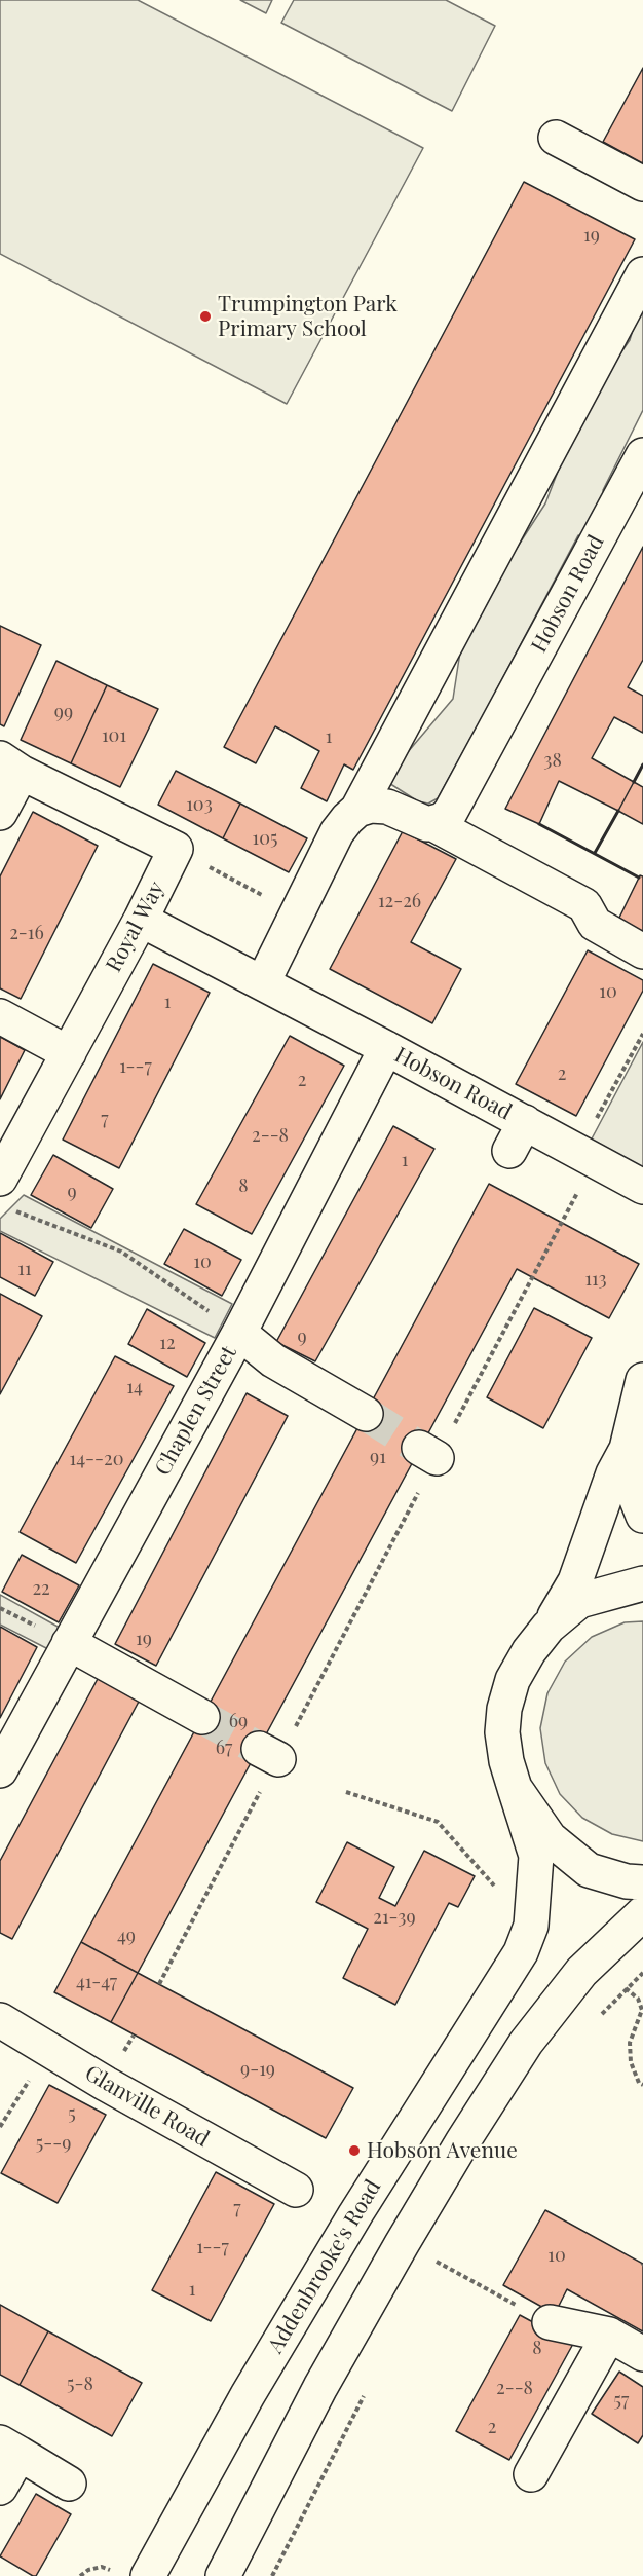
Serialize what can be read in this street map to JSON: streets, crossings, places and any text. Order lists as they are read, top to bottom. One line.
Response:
{"streets":{"street":["Hobson Road","Royal Way","Chaplen Street","Glanville Road","Addenbrooke's Road"]},"crossings":[["Hobson Road","Royal Way"],["Hobson Road","Chaplen Street"]],"places":["Trumpington Park Primary School","Hobson Avenue"],"house_numbers":["19","99","101","1","38","103","105","12-26","2-16","10","1","1--7","2","2","7","2--8","1","8","9","10","11","113","9","12","14","91","14--20","22","19","69","67","21-39","49","41-47","9-19","5","5--9","7","1--7","10","1","8","5-8","2--8","57","2"]}
